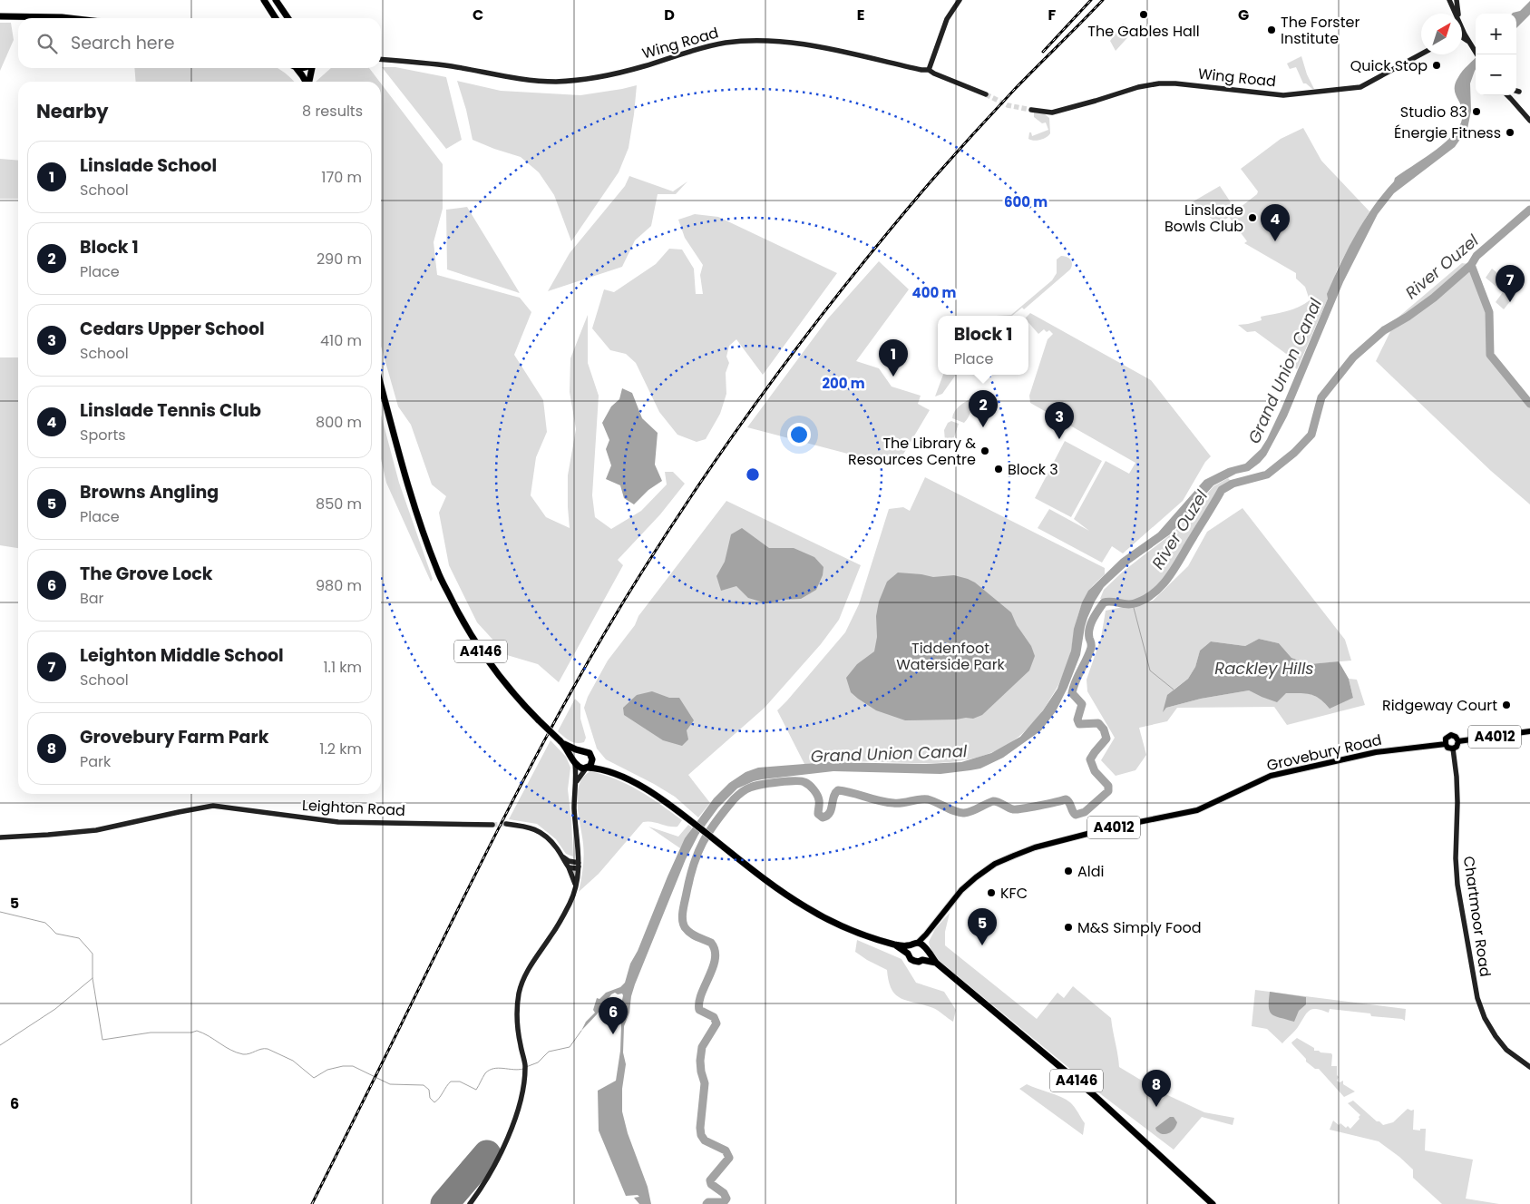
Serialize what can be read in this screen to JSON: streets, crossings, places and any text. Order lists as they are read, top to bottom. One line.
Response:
{"streets":{"highway":["A4146"],"main road":["A4012","Grovebury Road"],"street":["Wing Road","Leighton Road","Chartmoor Road"]},"crossings":[["A4146","Grovebury Road"],["A4012","Grovebury Road"],["A4012","Chartmoor Road"],["Grovebury Road","Chartmoor Road"]],"water":["River Ouzel","Grand Union Canal","Rackley Hills"],"parks":["Tiddenfoot Waterside Park"],"places":["The Gables Hall","The Forster Institute","Quick Stop","Studio 83","Énergie Fitness","Linslade Bowls Club","The Library & Resources Centre","Block 3","Ridgeway Court","Aldi","KFC","M&S Simply Food"],"north":"top right","page":{"map_buttons":["+","−"],"search":"Search here","heading":["Nearby","8 results"],"list":[{"mark":"1","name":"Linslade School","note":"School","value":"170 m"},{"mark":"2","name":"Block 1","note":"Place","value":"290 m"},{"mark":"3","name":"Cedars Upper School","note":"School","value":"410 m"},{"mark":"4","name":"Linslade Tennis Club","note":"Sports","value":"800 m"},{"mark":"5","name":"Browns Angling","note":"Place","value":"850 m"},{"mark":"6","name":"The Grove Lock","note":"Bar","value":"980 m"},{"mark":"7","name":"Leighton Middle School","note":"School","value":"1.1 km"},{"mark":"8","name":"Grovebury Farm Park","note":"Park","value":"1.2 km"}],"pins":["4","7","1","2","3","5","6","8"],"popup":["Block 1","Place"]},"grid":{"columns":["C","D","E","F","G"],"rows":["5","6"]},"rings":["600 m","400 m","200 m"]}
